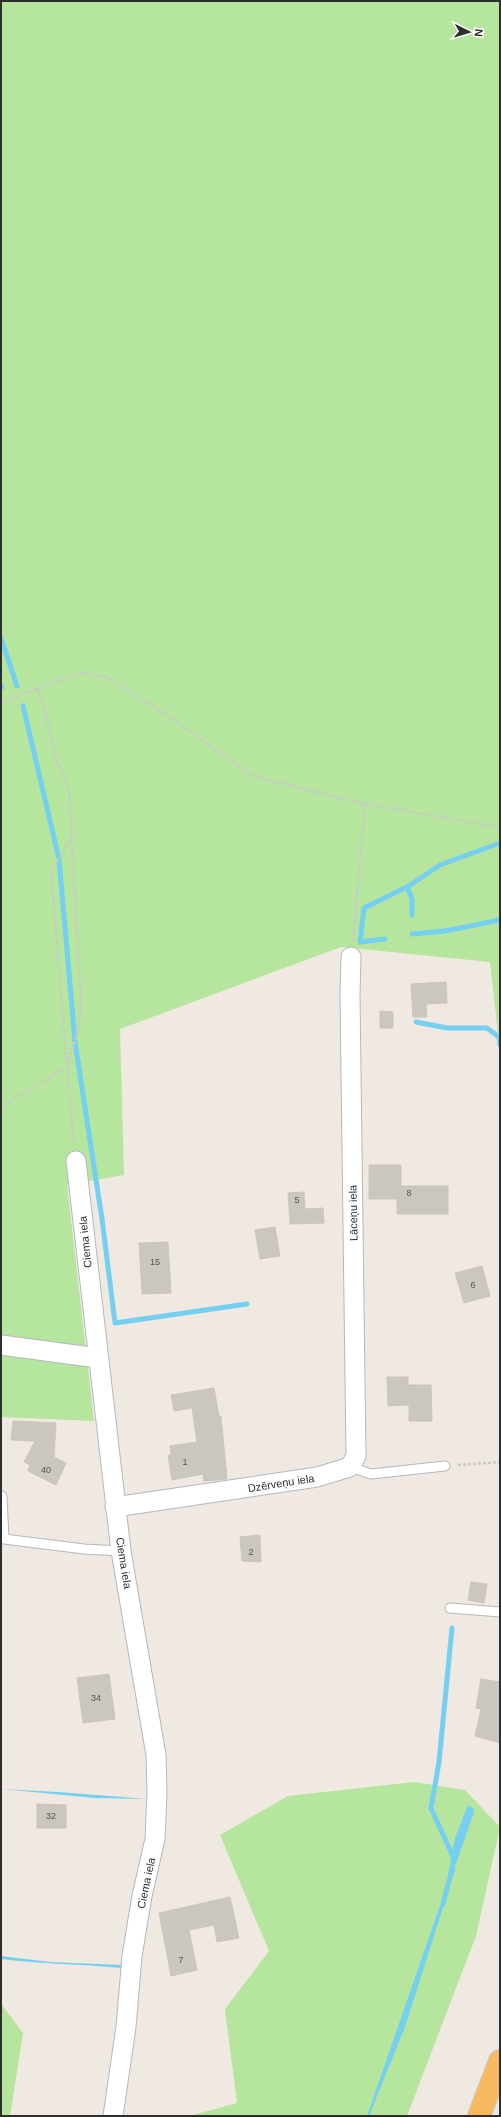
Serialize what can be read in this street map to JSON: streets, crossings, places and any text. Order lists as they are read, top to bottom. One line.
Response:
{"streets":{"street":["Lāceņu iela","Ciema iela","Dzērveņu iela"]},"crossings":[["Lāceņu iela","Dzērveņu iela"],["Ciema iela","Dzērveņu iela"]],"house_numbers":["8","5","15","6","1","40","2","34","32","7"],"north":"right"}
